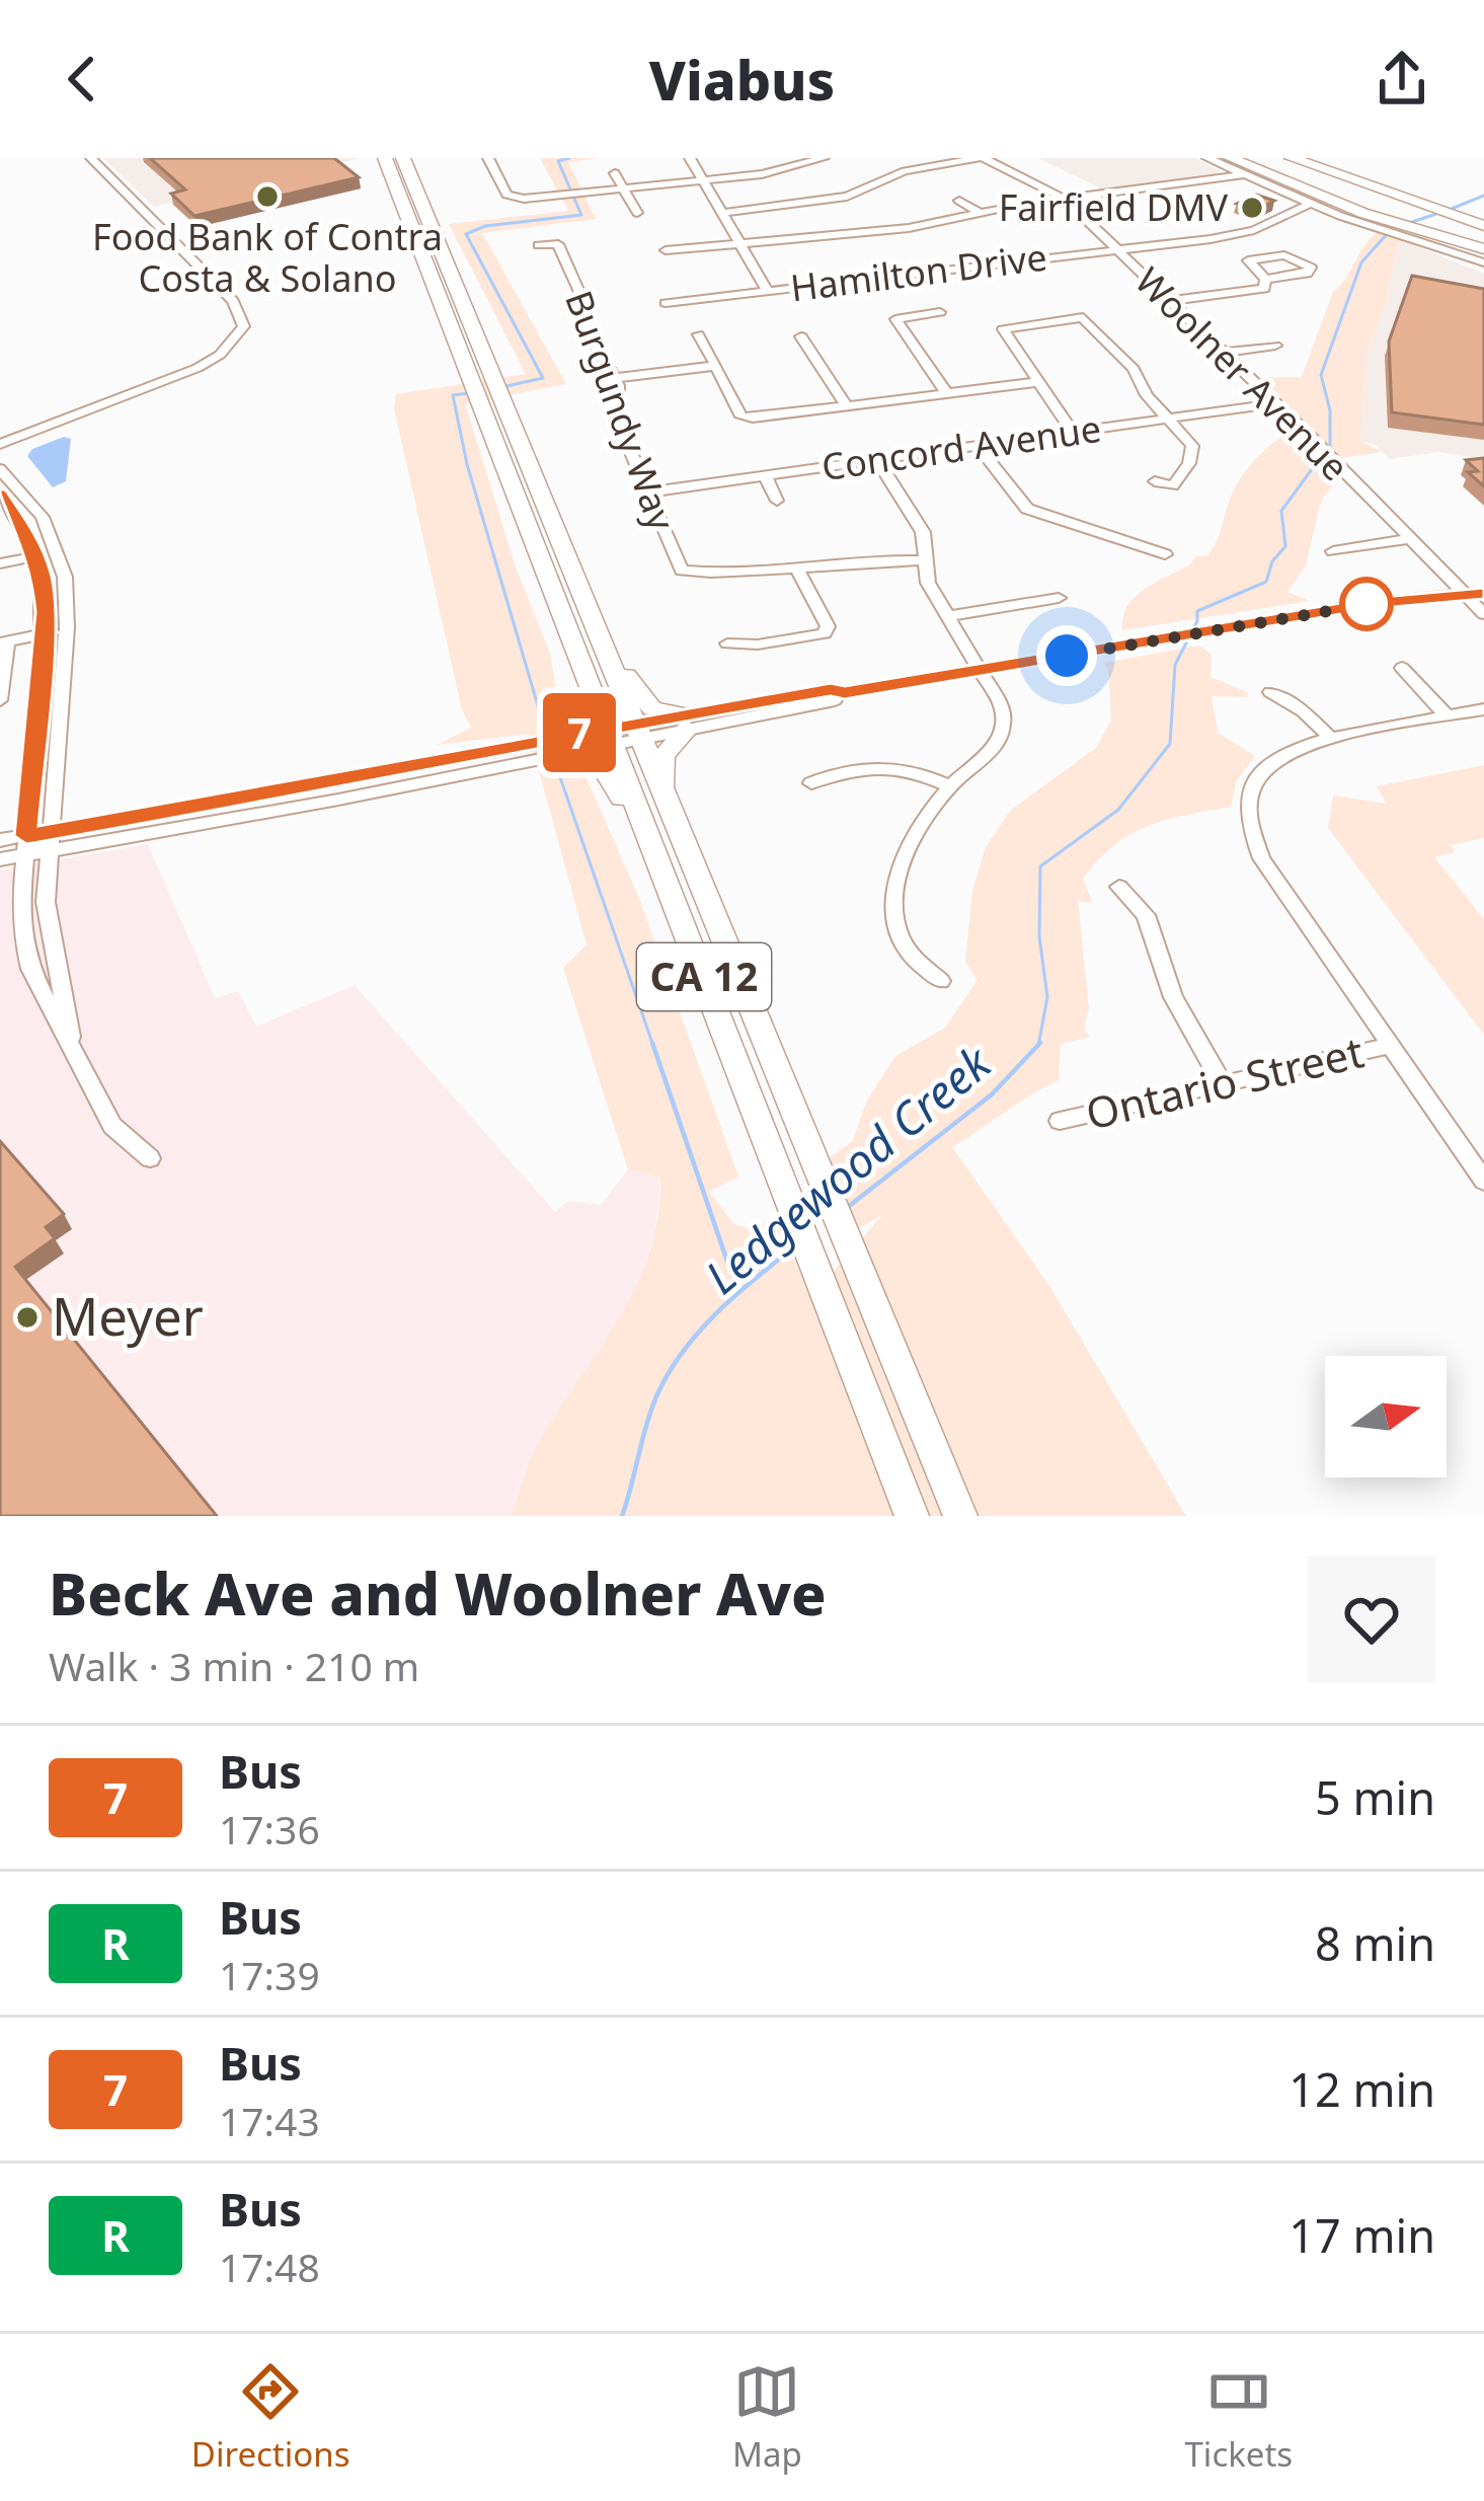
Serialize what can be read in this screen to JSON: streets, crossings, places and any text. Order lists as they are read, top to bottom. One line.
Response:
{"streets":{"highway":["CA 12"],"street":["Hamilton Drive","Woolner Avenue","Burgundy Way","Concord Avenue","Ontario Street"]},"crossings":[["Hamilton Drive","Woolner Avenue"],["Woolner Avenue","Concord Avenue"],["Burgundy Way","Concord Avenue"]],"water":["Ledgewood Creek"],"places":["Food Bank of Contra Costa & Solano","Fairfield DMV","Meyer"],"lines":["bus line 7"],"north":"right","page":{"header":"Viabus","on_map":"7","heading":["Beck Ave and Woolner Ave","Walk · 3 min · 210 m"],"list":[{"mark":"7","name":"Bus","note":"17:36","value":"5 min"},{"mark":"R","name":"Bus","note":"17:39","value":"8 min"},{"mark":"7","name":"Bus","note":"17:43","value":"12 min"},{"mark":"R","name":"Bus","note":"17:48","value":"17 min"}],"tabs":["Directions","Map","Tickets"]}}
